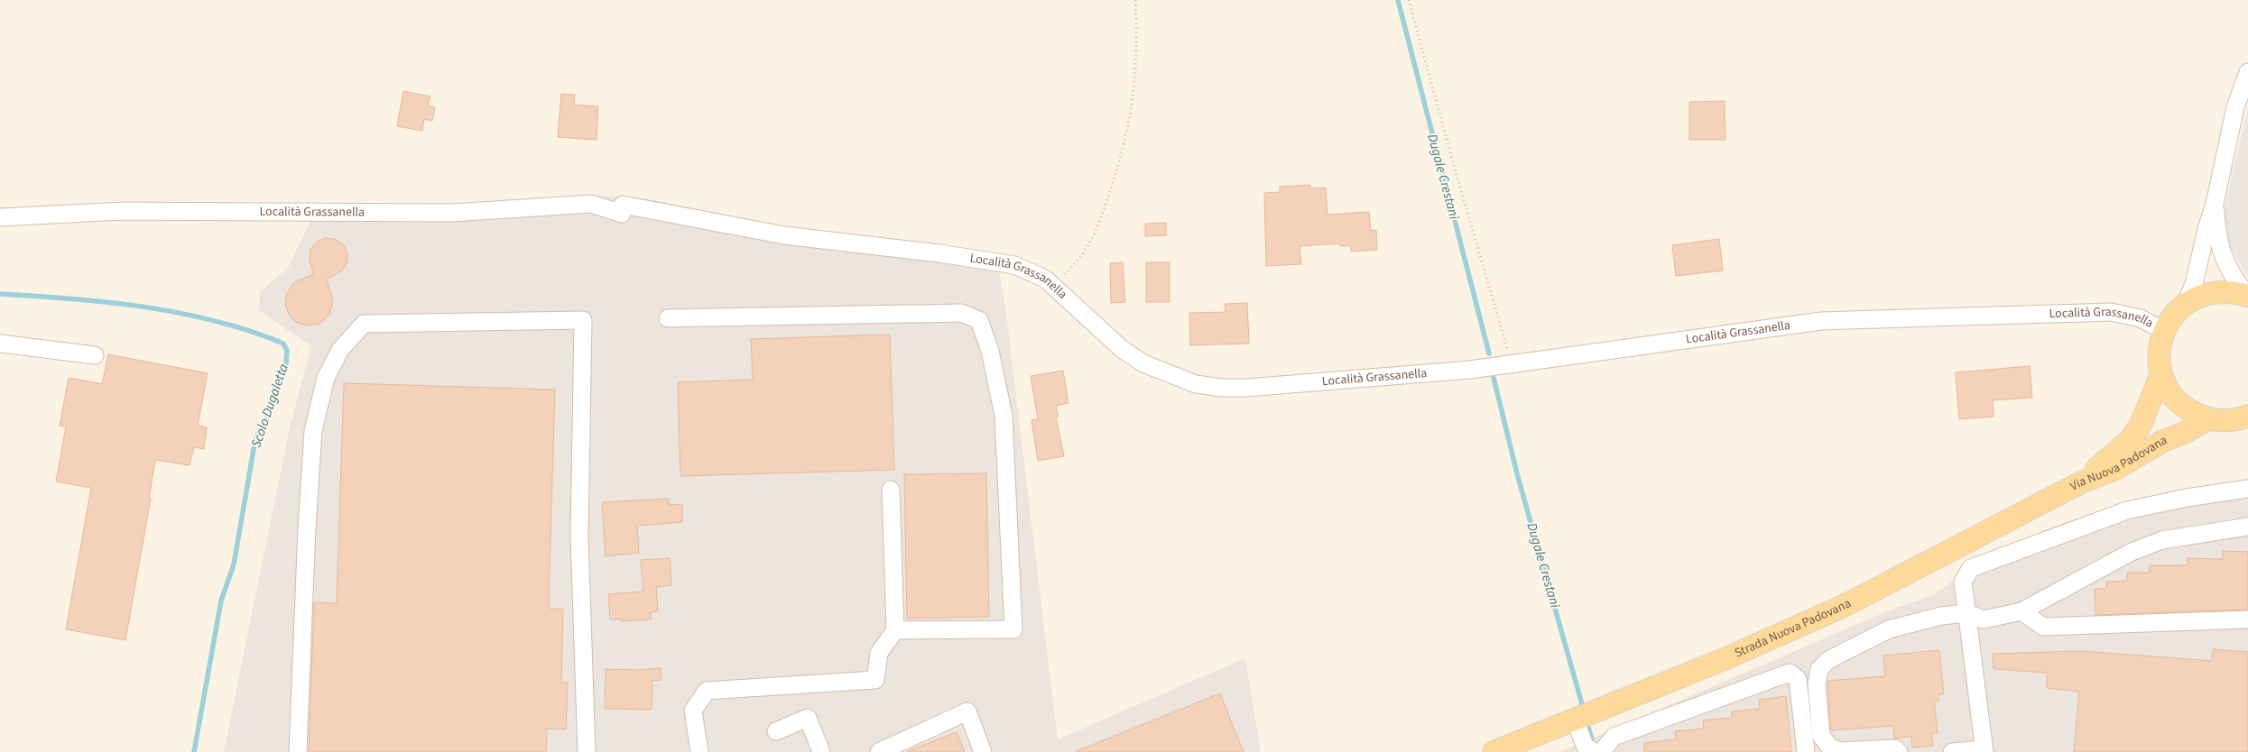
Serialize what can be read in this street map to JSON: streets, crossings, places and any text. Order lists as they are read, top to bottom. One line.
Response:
{"streets":{"main road":["Via Nuova Padovana","Strada Nuova Padovana"],"street":["Località Grassanella"]},"crossings":[["Località Grassanella","Via Nuova Padovana"],["Via Nuova Padovana","Strada Nuova Padovana"]],"water":["Dugale Crestani","Scolo Dugaletta"]}
